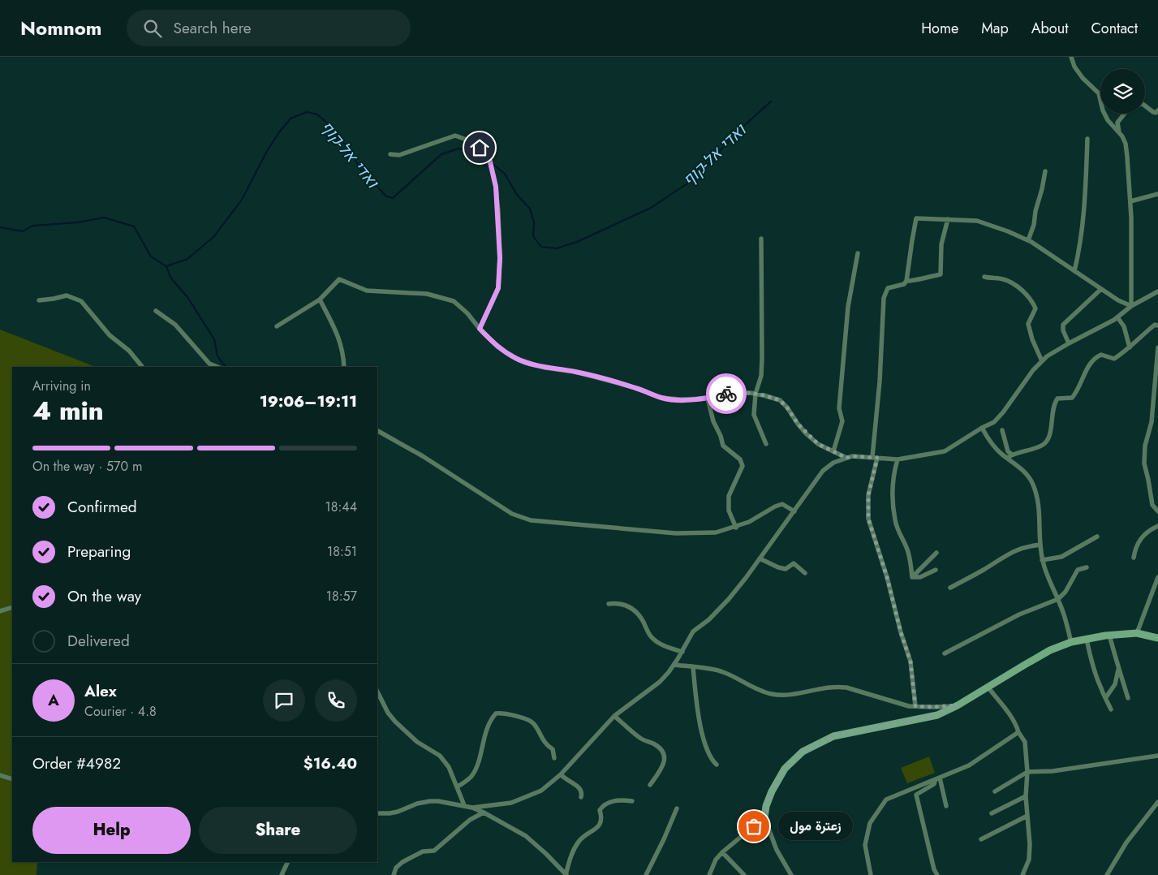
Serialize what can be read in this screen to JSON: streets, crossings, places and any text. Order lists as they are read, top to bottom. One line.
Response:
{"water":["ואדי אל-קוף"],"places":["زعترة مول"],"page":{"header":"Nomnom","search":"Search here","nav":["Home","Map","About","Contact"],"heading":["4 min","Arriving in","19:06–19:11"],"panel":["Alex","Courier · 4.8","Order #4982","$16.40"],"bar":"On the way · 570 m","list":[["Confirmed","18:44"],["Preparing","18:51"],["On the way","18:57"],"Delivered"],"round":"A","buttons":["Help","Share"],"bubble":"زعترة مول"}}
